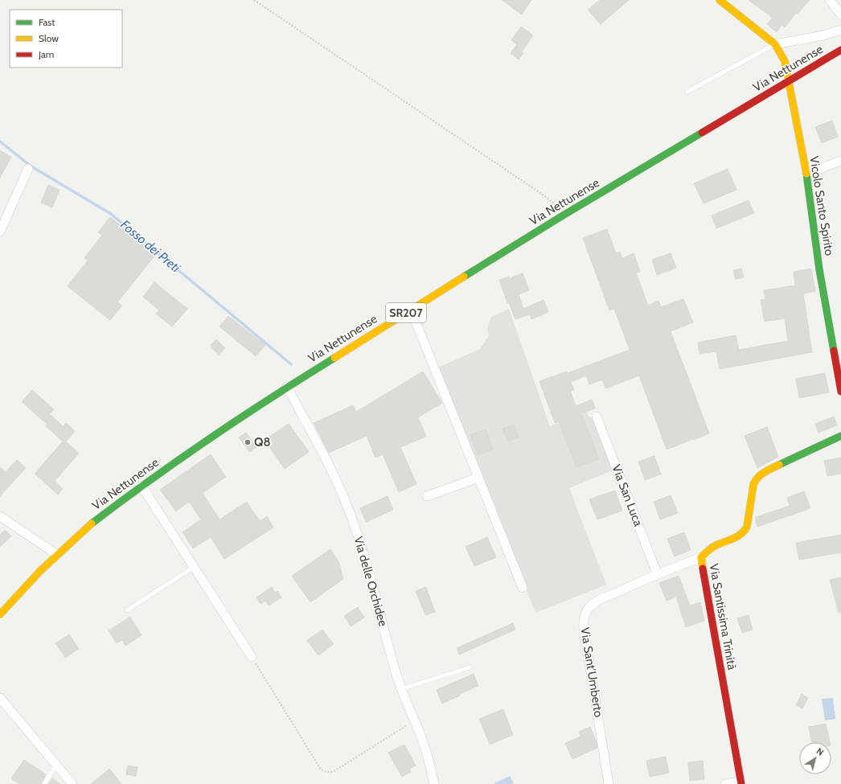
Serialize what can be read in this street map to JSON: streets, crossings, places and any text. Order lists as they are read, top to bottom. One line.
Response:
{"streets":{"main road":["Via Nettunense","Vicolo Santo Spirito","SR207","Via Santissima Trinità"],"street":["Via San Luca","Via delle Orchidee","Via Sant'Umberto"]},"crossings":[["Via Nettunense","Vicolo Santo Spirito"],["Via Nettunense","Via delle Orchidee"],["Via San Luca","Via Sant'Umberto"],["Via Santissima Trinità","Via Sant'Umberto"]],"water":["Fosso dei Preti"],"places":["Q8"],"legend":["Fast","Slow","Jam"],"north":"top right"}
